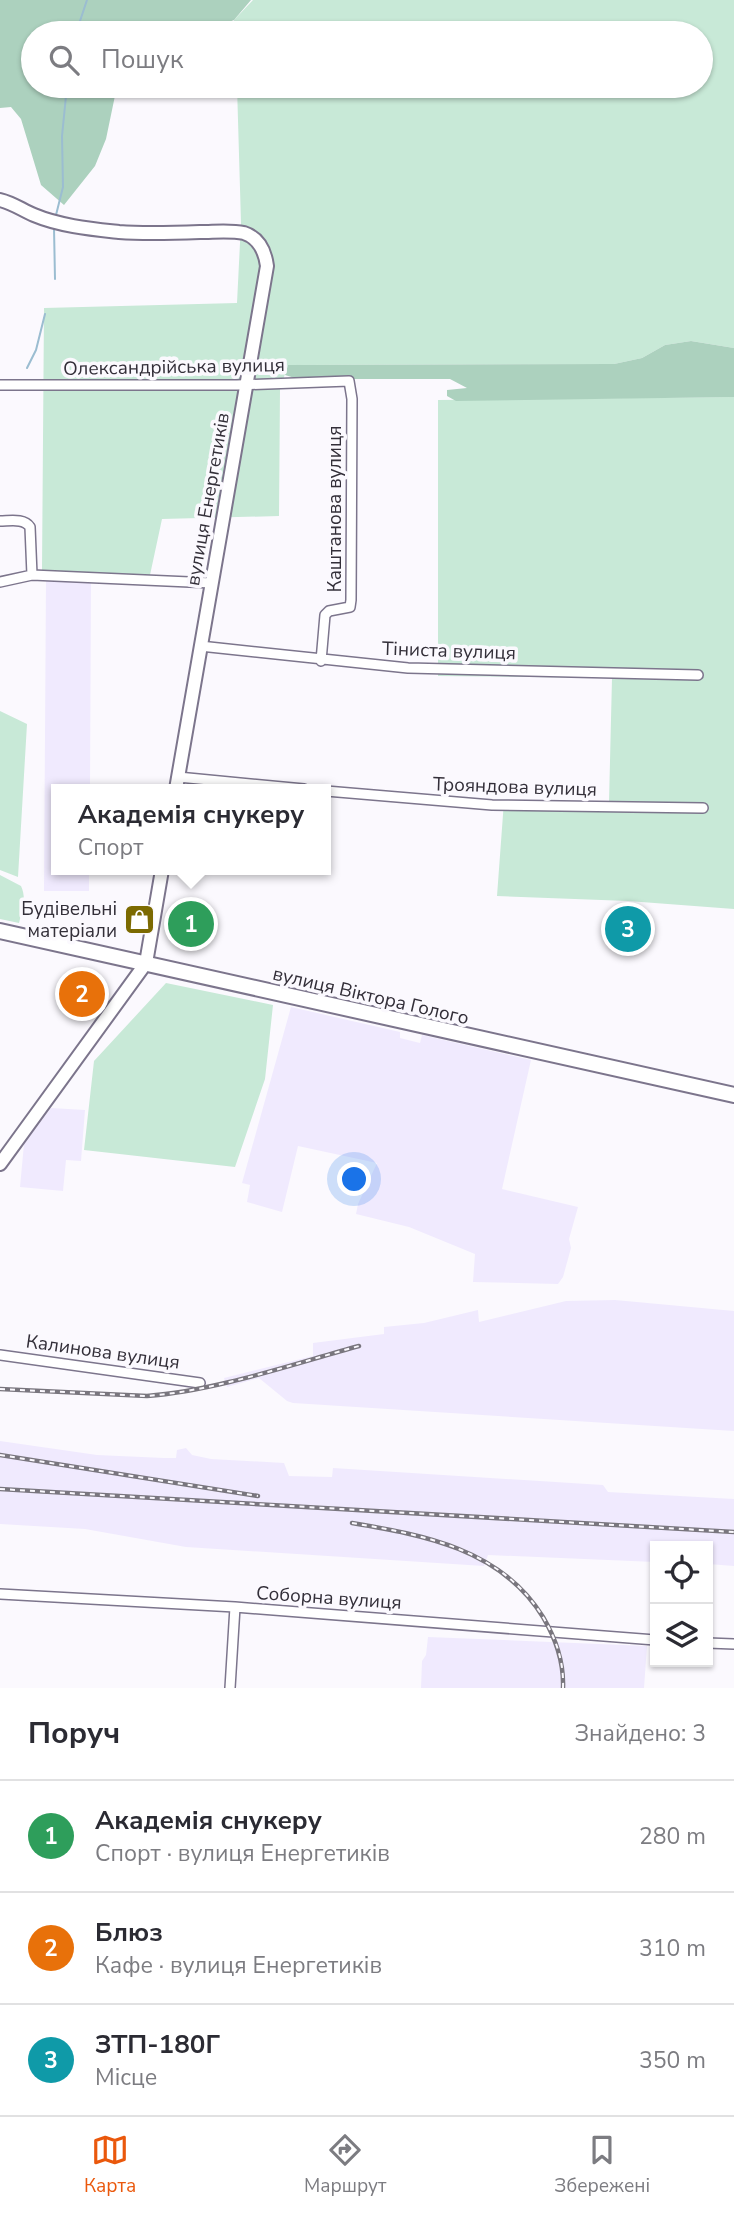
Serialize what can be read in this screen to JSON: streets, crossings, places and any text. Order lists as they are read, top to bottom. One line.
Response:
{"streets":{"main road":["вулиця Віктора Голого"],"street":["Олександрійська вулиця","вулиця Енергетиків","Каштанова вулиця","Тіниста вулиця","Трояндова вулиця","Калинова вулиця","Соборна вулиця"]},"crossings":[["Олександрійська вулиця","вулиця Енергетиків"],["Олександрійська вулиця","Каштанова вулиця"],["вулиця Енергетиків","Тіниста вулиця"],["Каштанова вулиця","Тіниста вулиця"]],"places":{"shop":["Будівельні матеріали"]},"page":{"search":"Пошук","popup":["Академія снукеру","Спорт"],"pins":["1","3","2"],"heading":["Поруч","Знайдено: 3"],"list":[{"mark":"1","name":"Академія снукеру","note":"Спорт · вулиця Енергетиків","value":"280 m"},{"mark":"2","name":"Блюз","note":"Кафе · вулиця Енергетиків","value":"310 m"},{"mark":"3","name":"ЗТП-180Г","note":"Місце","value":"350 m"}],"nav":["Карта","Маршрут","Збережені"]}}
